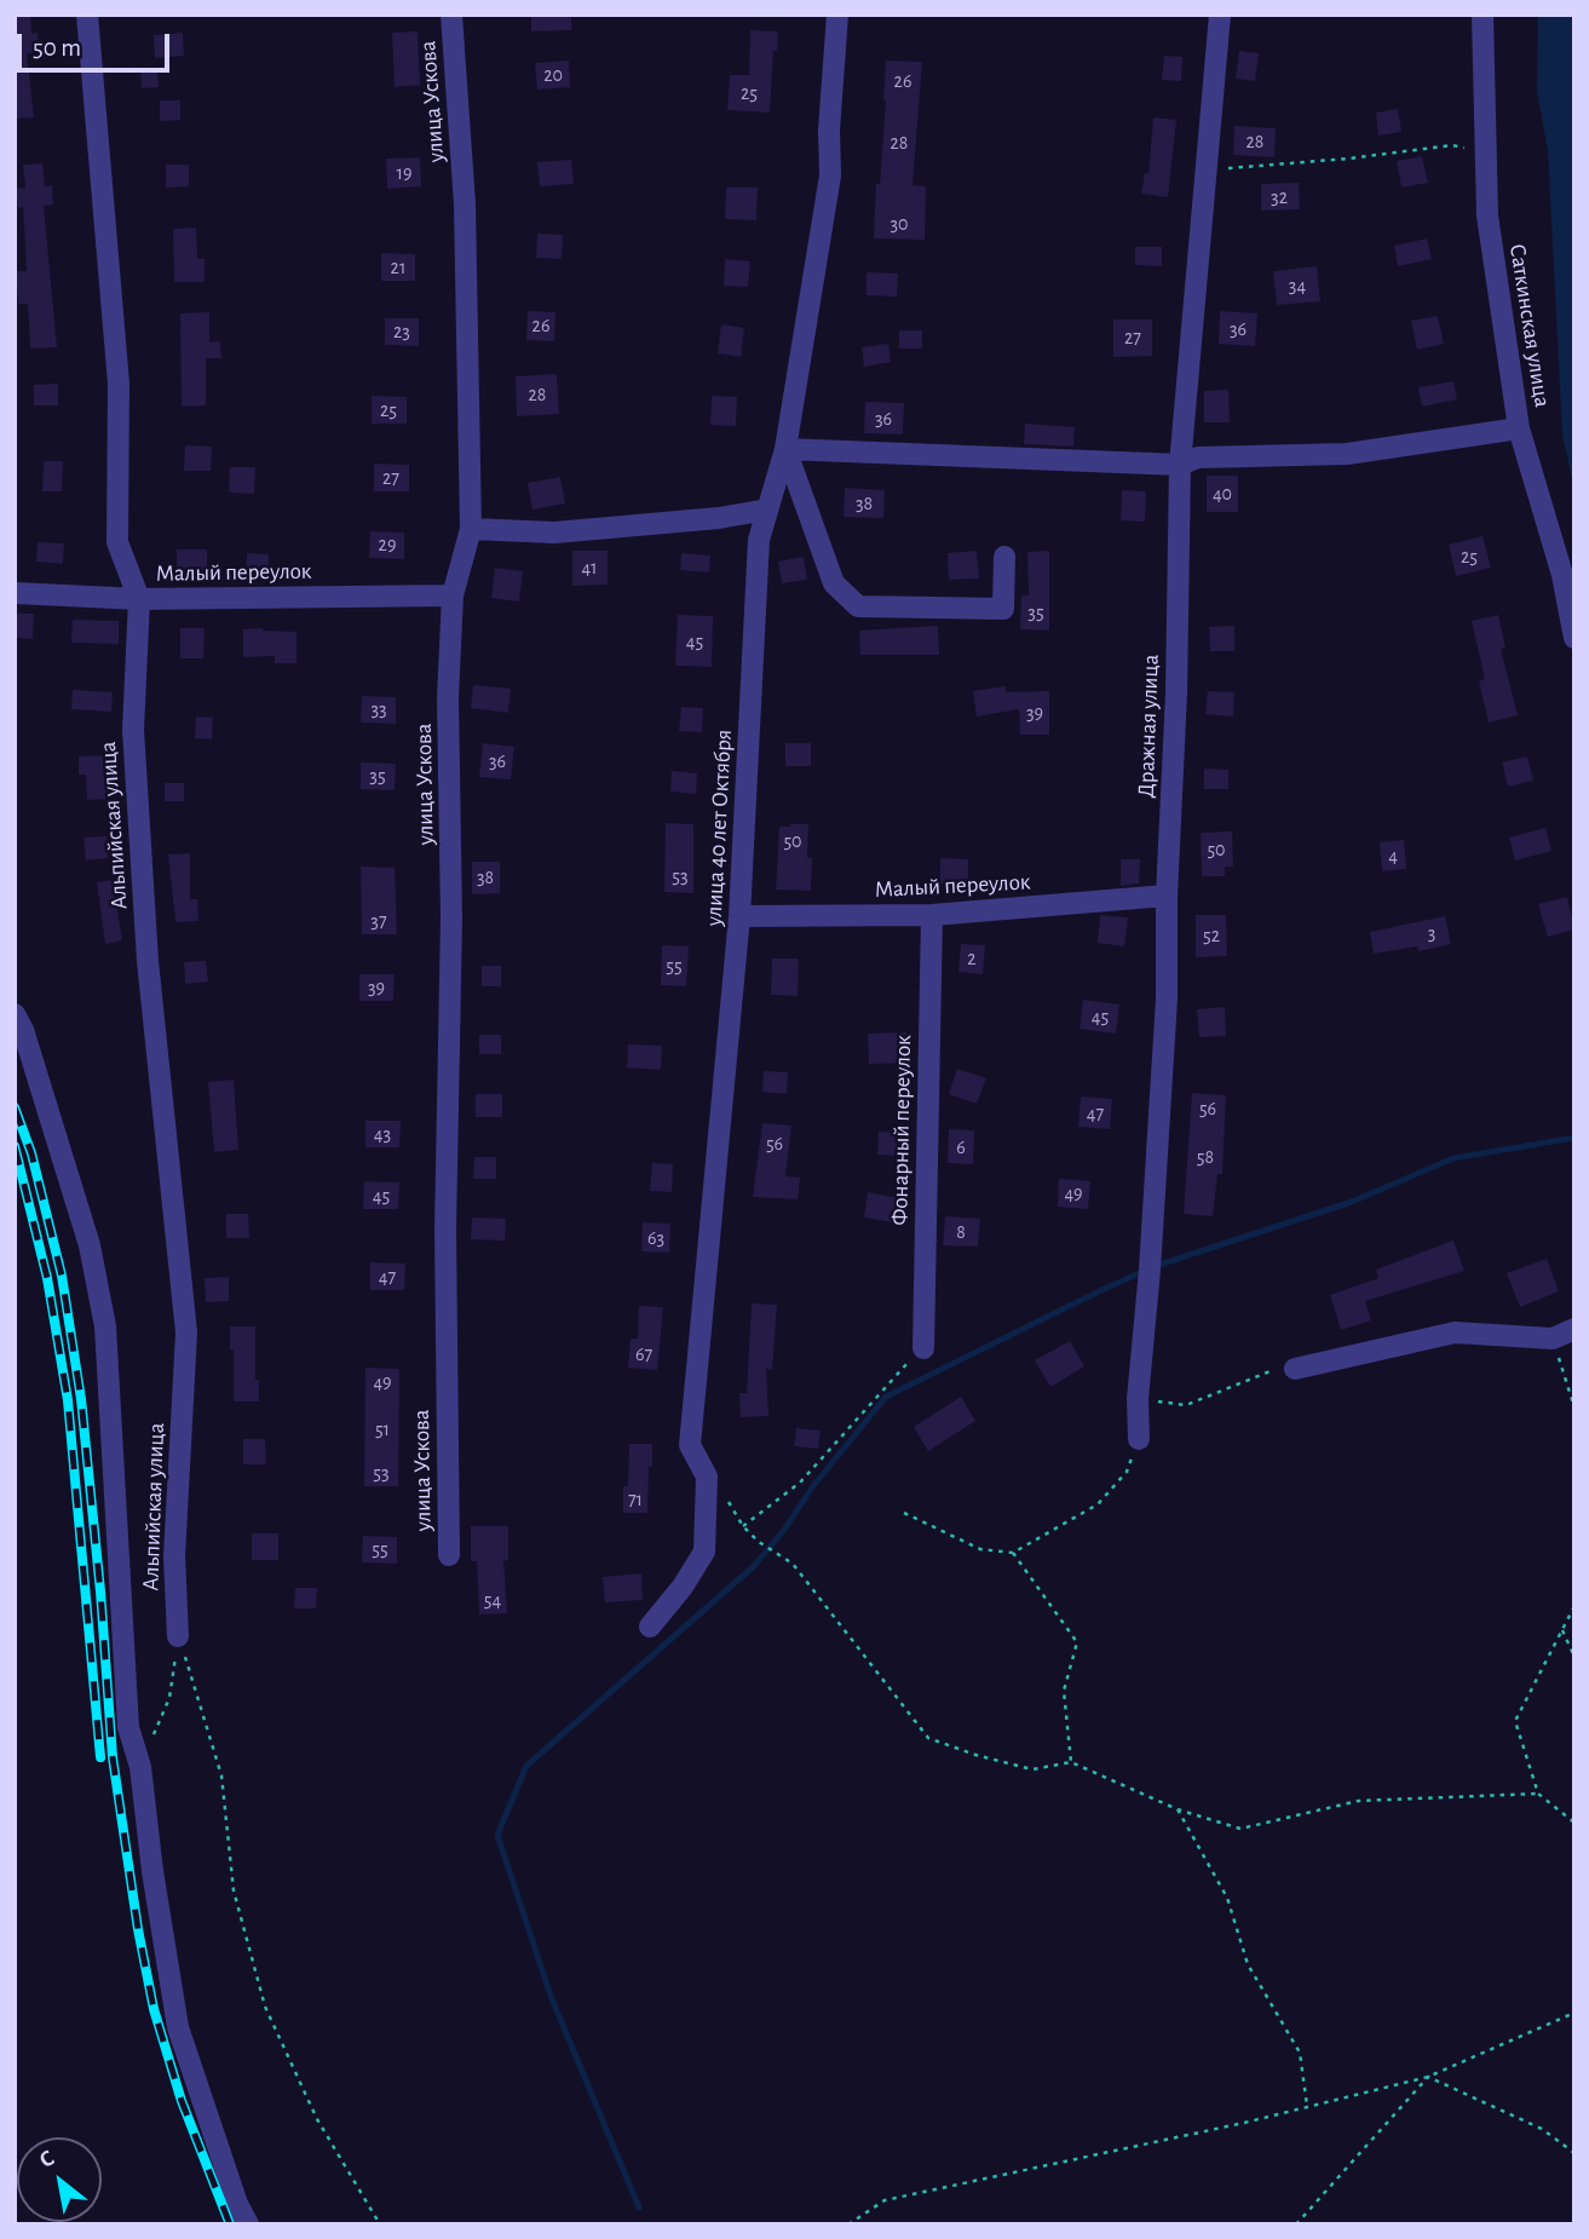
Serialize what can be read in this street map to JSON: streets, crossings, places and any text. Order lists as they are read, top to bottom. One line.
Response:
{"streets":{"street":["улица Ускова","Саткинская улица","Малый переулок","Дражная улица","Альпийская улица","улица 40 лет Октября","Фонарный переулок"]},"crossings":[["улица Ускова","Малый переулок"],["Малый переулок","Дражная улица"],["Малый переулок","Альпийская улица"],["Малый переулок","улица 40 лет Октября"],["Малый переулок","Фонарный переулок"]],"house_numbers":["20","26","25","28","28","19","32","30","21","34","26","36","23","27","28","25","36","27","40","38","29","25","41","35","45","33","39","36","35","50","50","4","53","38","37","3","52","2","55","39","45","56","47","43","56","6","58","49","45","8","63","47","67","49","51","53","71","55","54"],"scale_bar":"50 m","north":"top left"}
